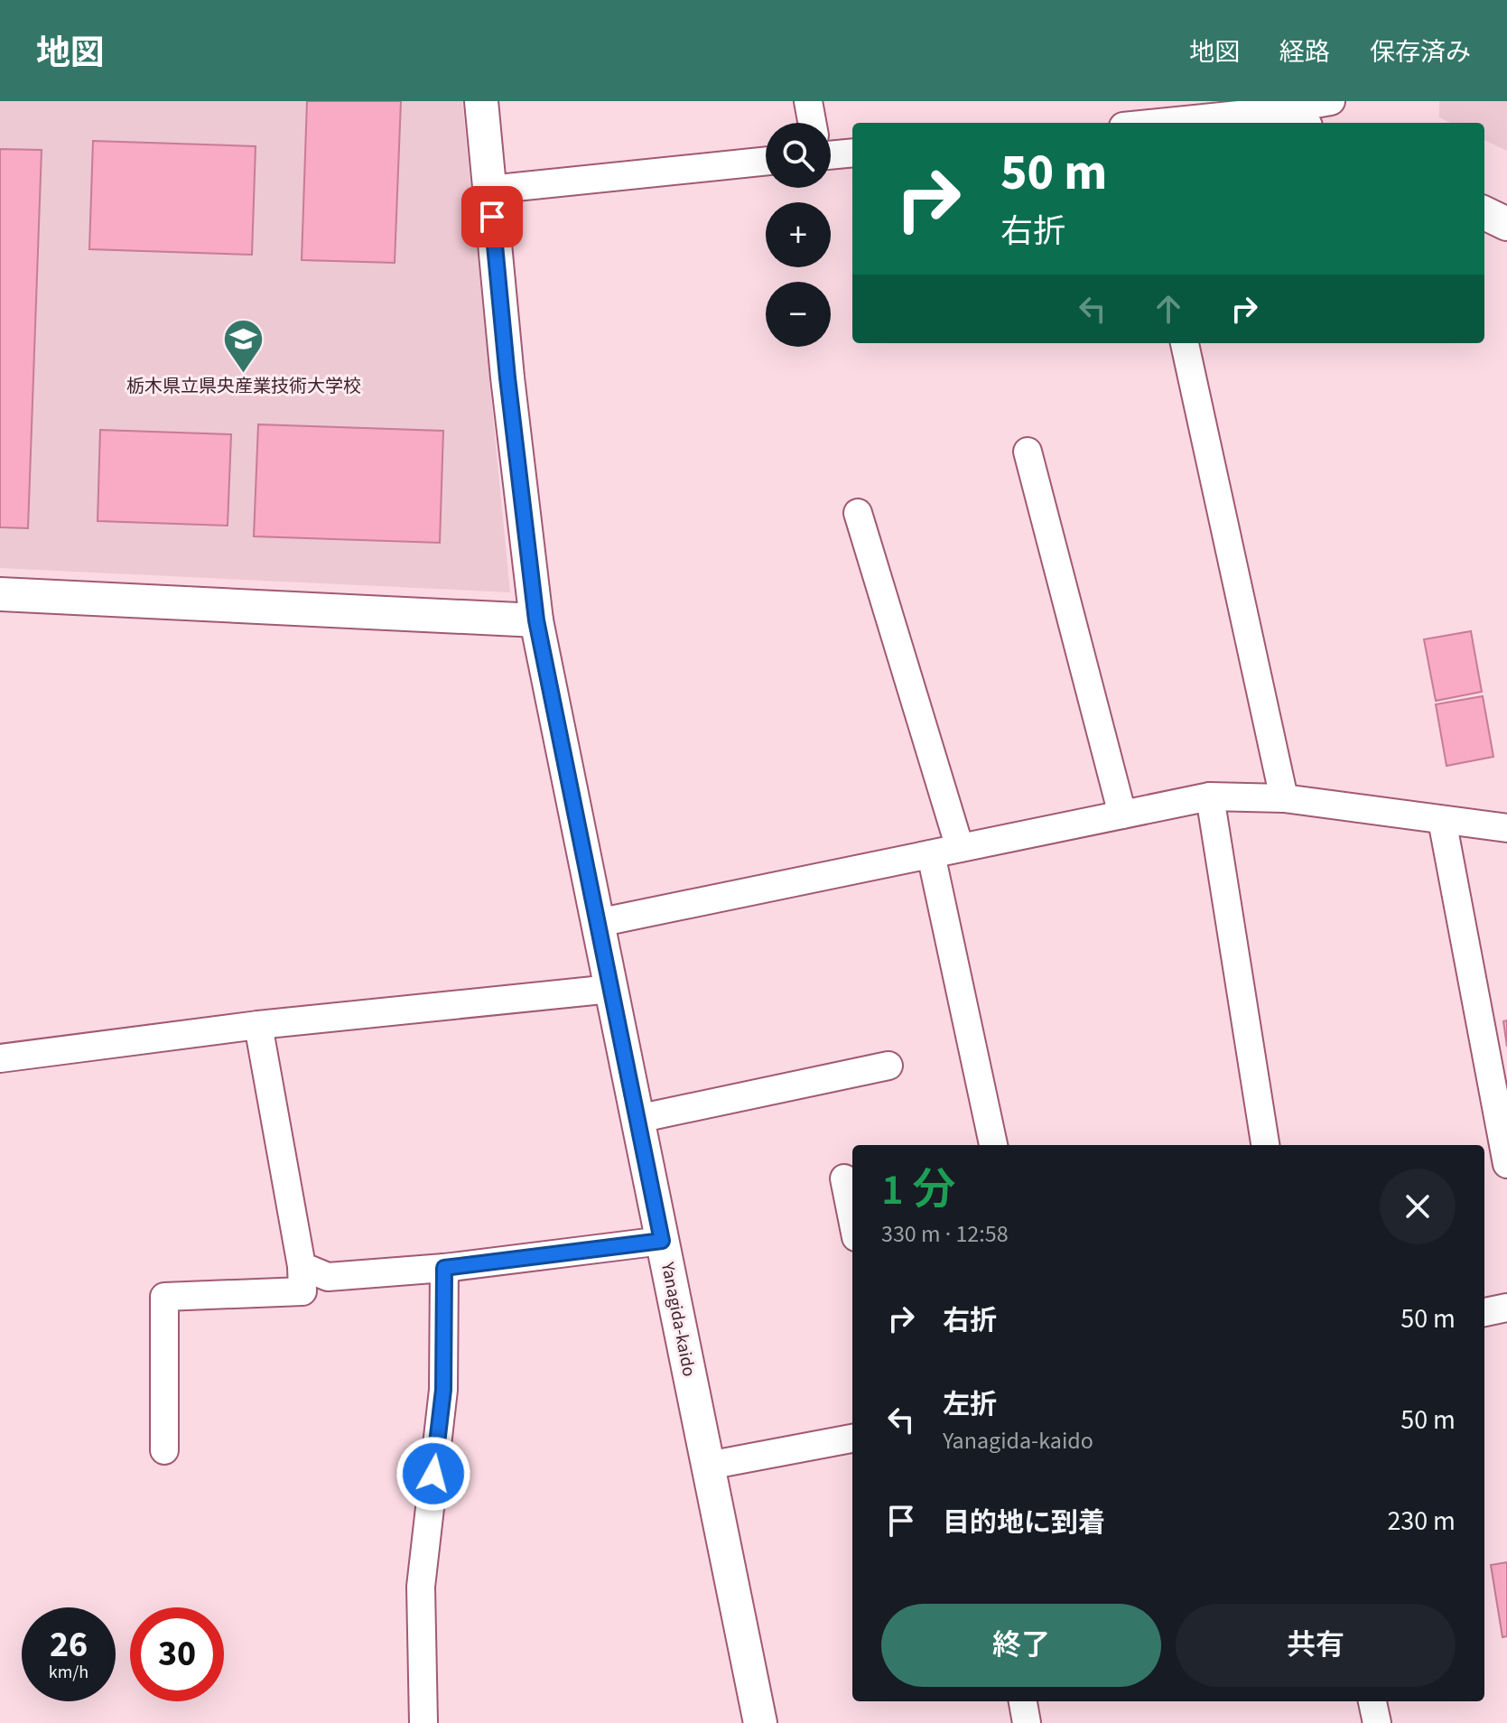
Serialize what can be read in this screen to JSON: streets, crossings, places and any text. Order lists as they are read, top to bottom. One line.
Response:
{"streets":{"street":["Yanagida-kaido"]},"places":{"school or university":["栃木県立県央産業技術大学校"]},"page":{"header":"地図","nav":["地図","経路","保存済み"],"map_buttons":["+","−"],"turn":["50 m","右折"],"heading":["1 分","330 m · 12:58"],"list":[{"name":"右折","value":"50 m"},{"name":"左折","note":"Yanagida-kaido","value":"50 m"},{"name":"目的地に到着","value":"230 m"}],"buttons":["終了","共有"],"speed":"26 km/h","limit":"30"}}
